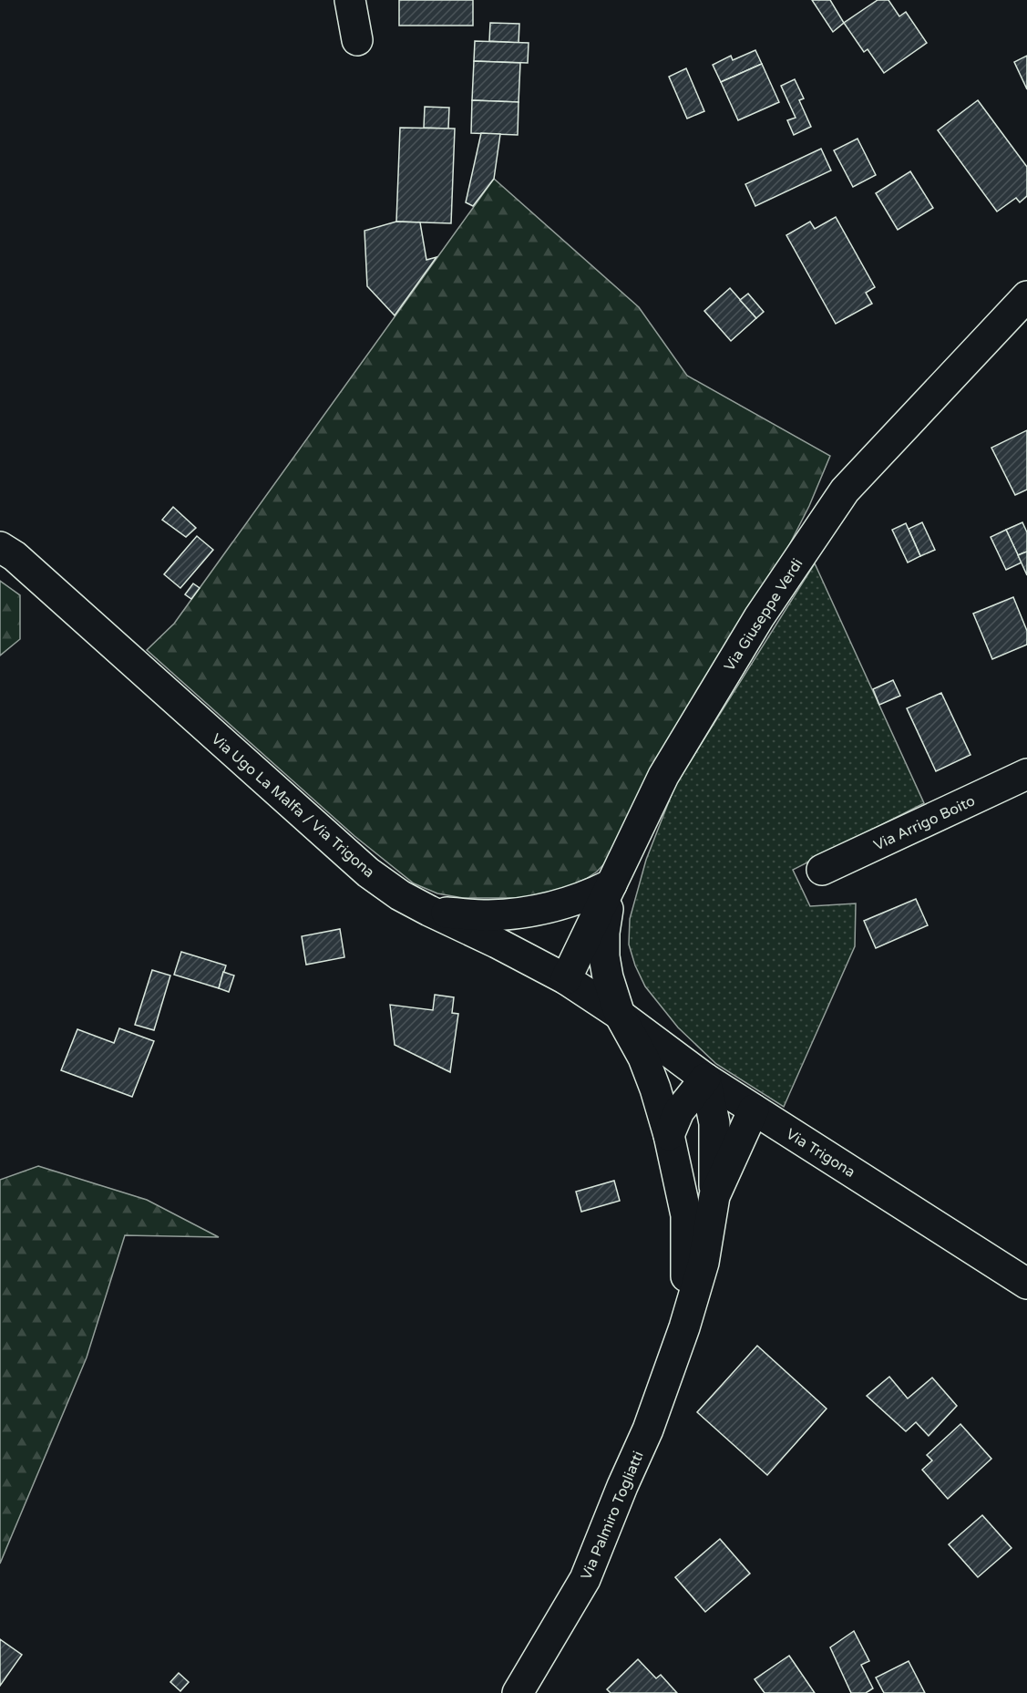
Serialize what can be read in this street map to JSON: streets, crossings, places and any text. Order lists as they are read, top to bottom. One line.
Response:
{"streets":{"street":["Via Giuseppe Verdi","Via Ugo La Malfa / Via Trigona","Via Arrigo Boito","Via Trigona","Via Palmiro Togliatti"]},"crossings":[["Via Giuseppe Verdi","Via Ugo La Malfa / Via Trigona"],["Via Ugo La Malfa / Via Trigona","Via Trigona"]]}
